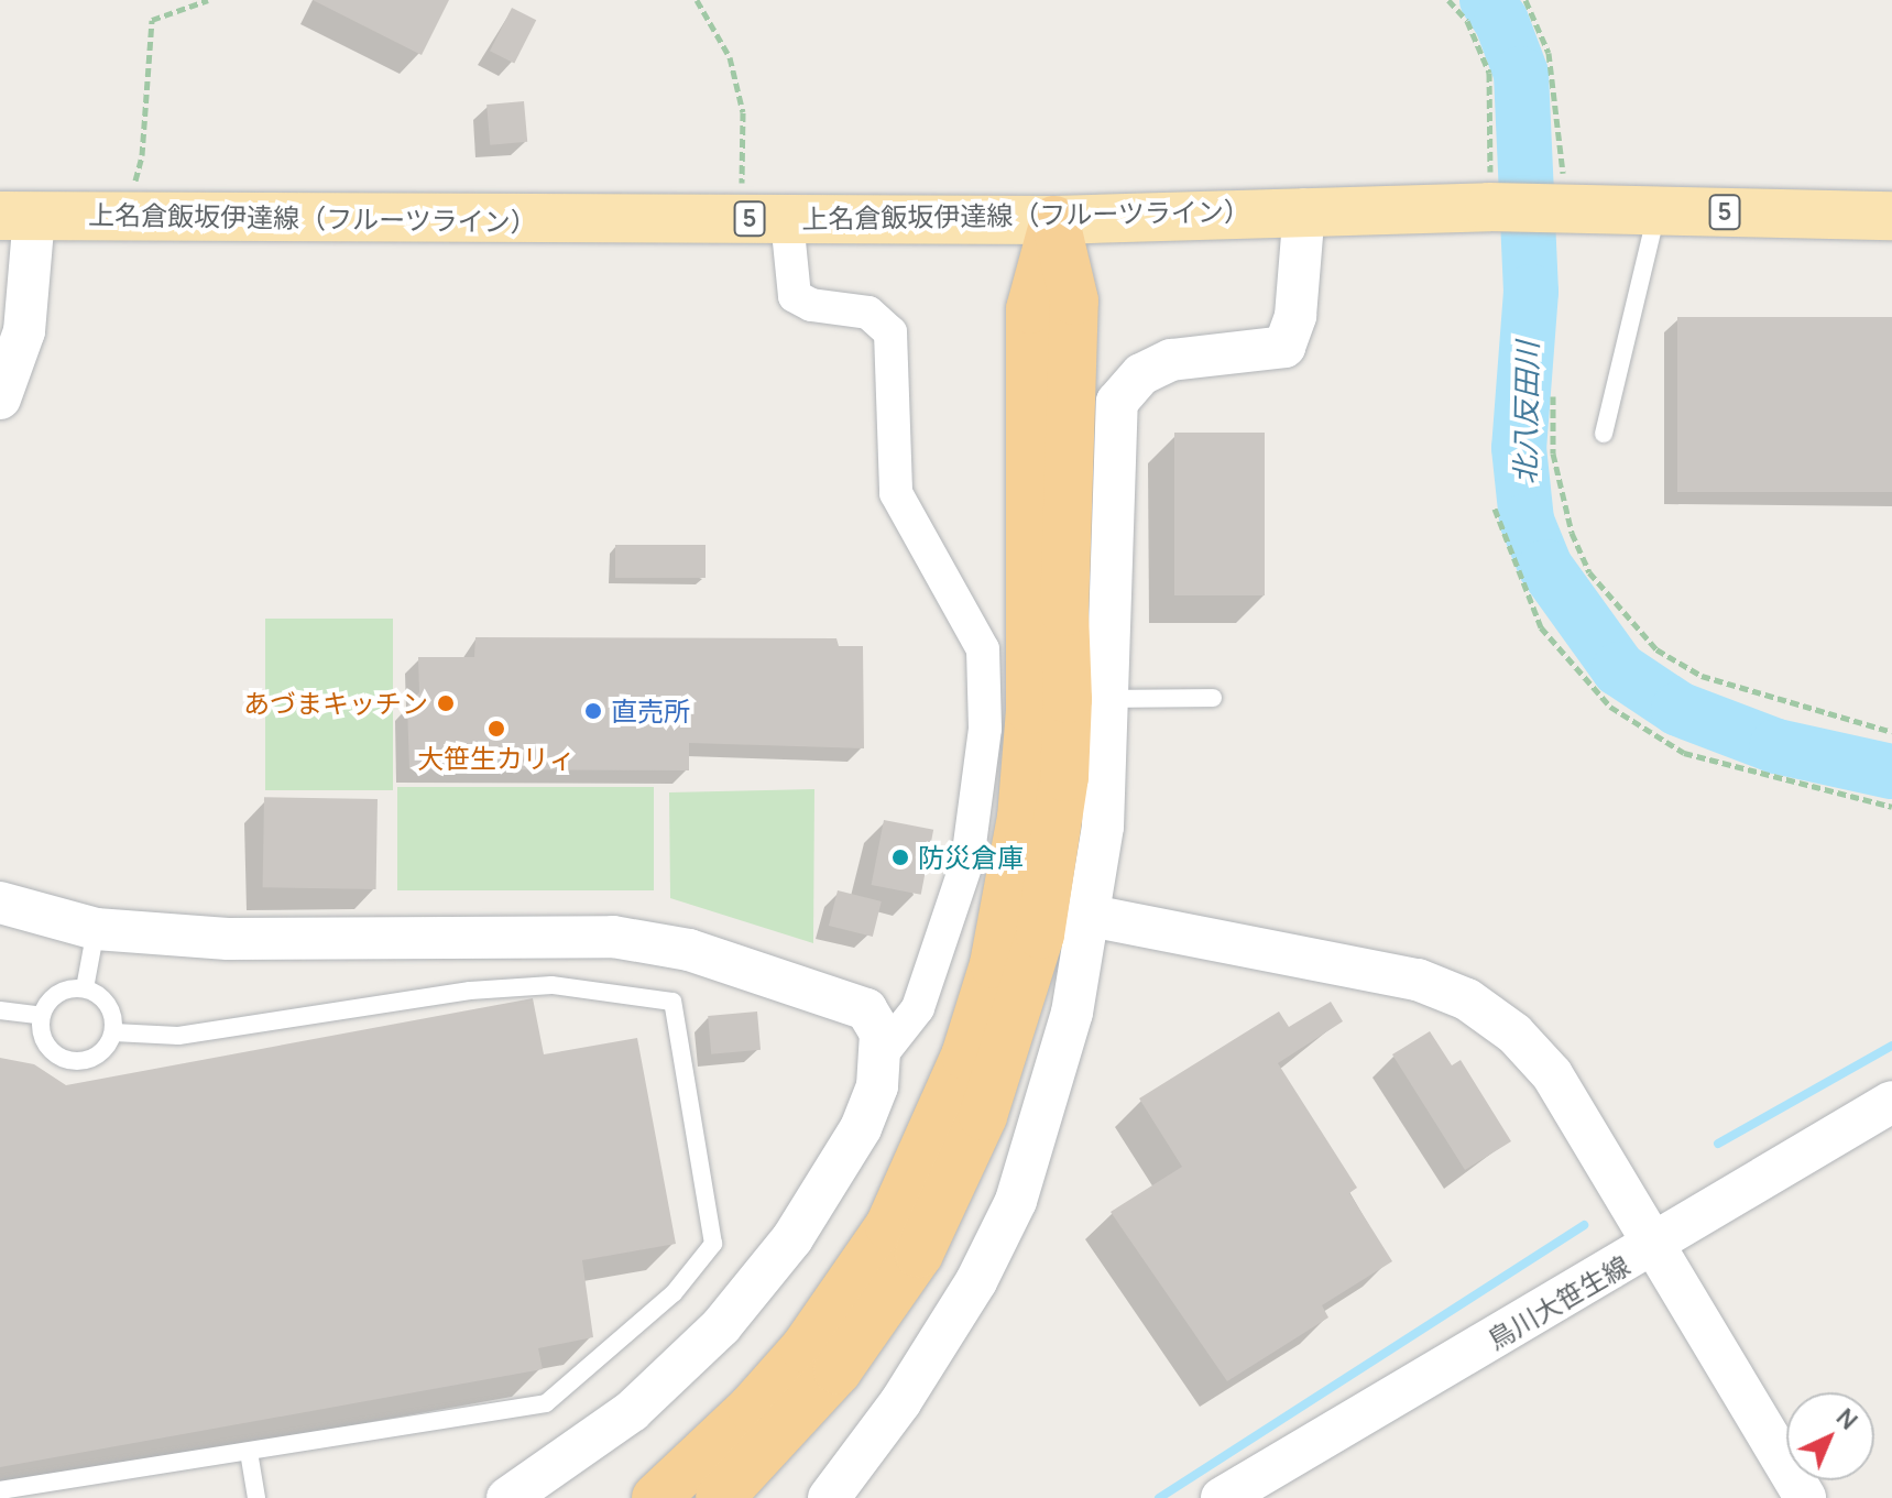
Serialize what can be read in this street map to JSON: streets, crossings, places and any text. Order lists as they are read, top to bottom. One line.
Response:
{"streets":{"main road":["5","上名倉飯坂伊達線（フルーツライン）"],"street":["鳥川大笹生線"]},"water":["北八反田川"],"places":["あづまキッチン","直売所","大笹生カリィ","防災倉庫"],"north":"top right"}
